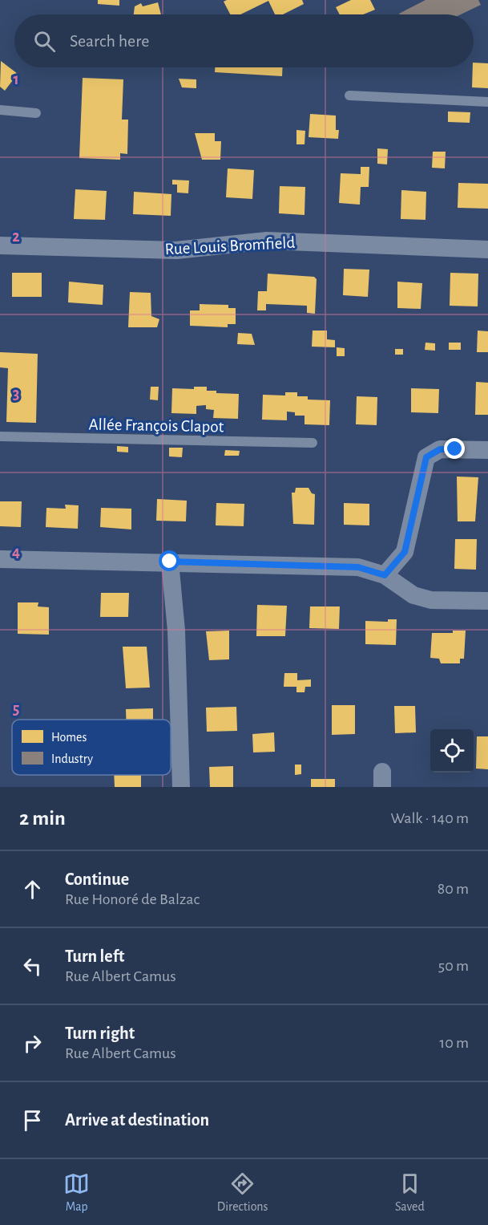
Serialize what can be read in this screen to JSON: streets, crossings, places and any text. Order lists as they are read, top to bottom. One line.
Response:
{"streets":{"street":["Rue Louis Bromfield"],"lane":["Allée François Clapot"]},"legend":["Homes","Industry"],"page":{"search":"Search here","heading":["2 min","Walk · 140 m"],"list":[["Continue","Rue Honoré de Balzac","80 m"],["Turn left","Rue Albert Camus","50 m"],["Turn right","Rue Albert Camus","10 m"],"Arrive at destination"],"nav":["Map","Directions","Saved"]},"grid":{"rows":["1","2","3","4","5"]}}
